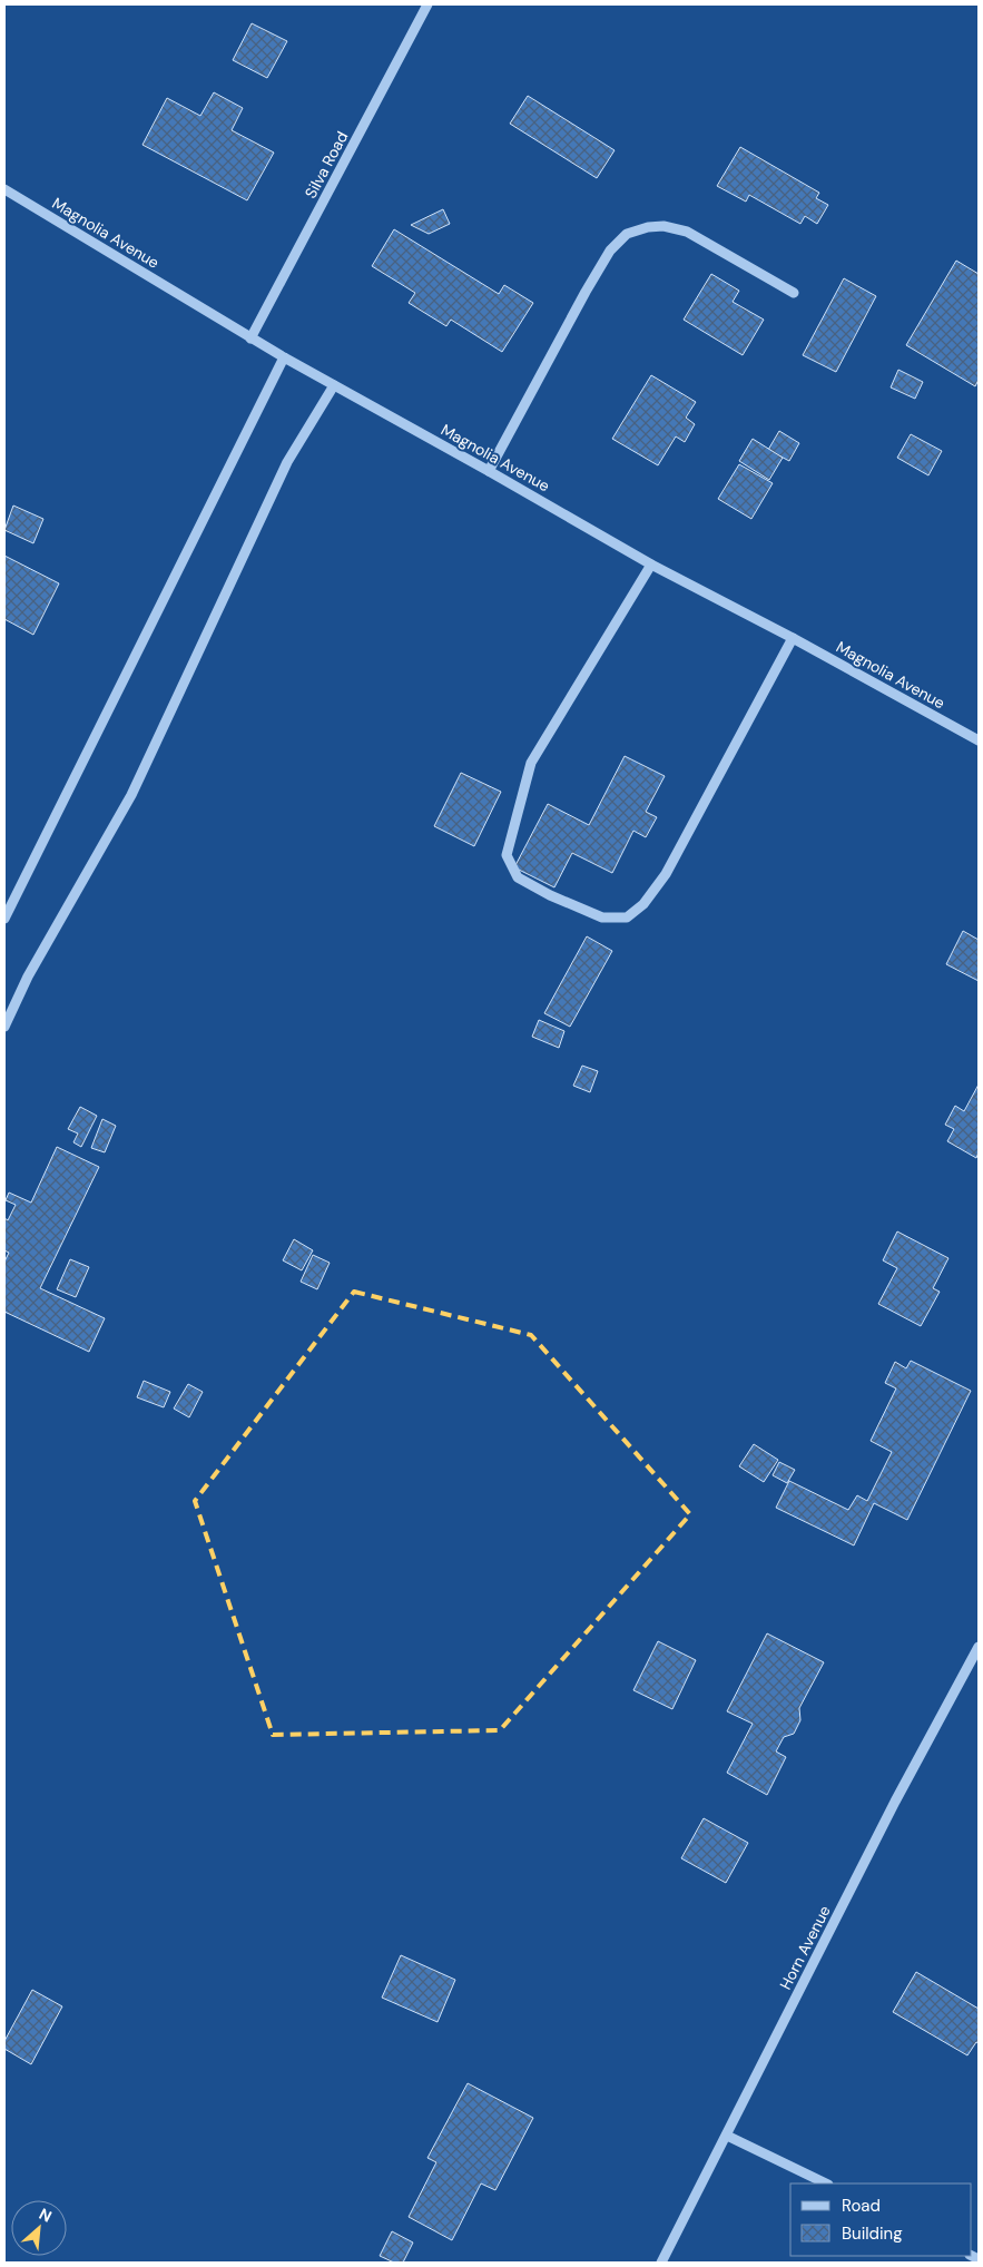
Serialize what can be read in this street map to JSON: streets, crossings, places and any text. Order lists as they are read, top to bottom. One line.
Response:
{"streets":{"street":["Silva Road","Magnolia Avenue","Horn Avenue"]},"crossings":[["Silva Road","Magnolia Avenue"]],"legend":["Road","Building"],"north":"top right"}
